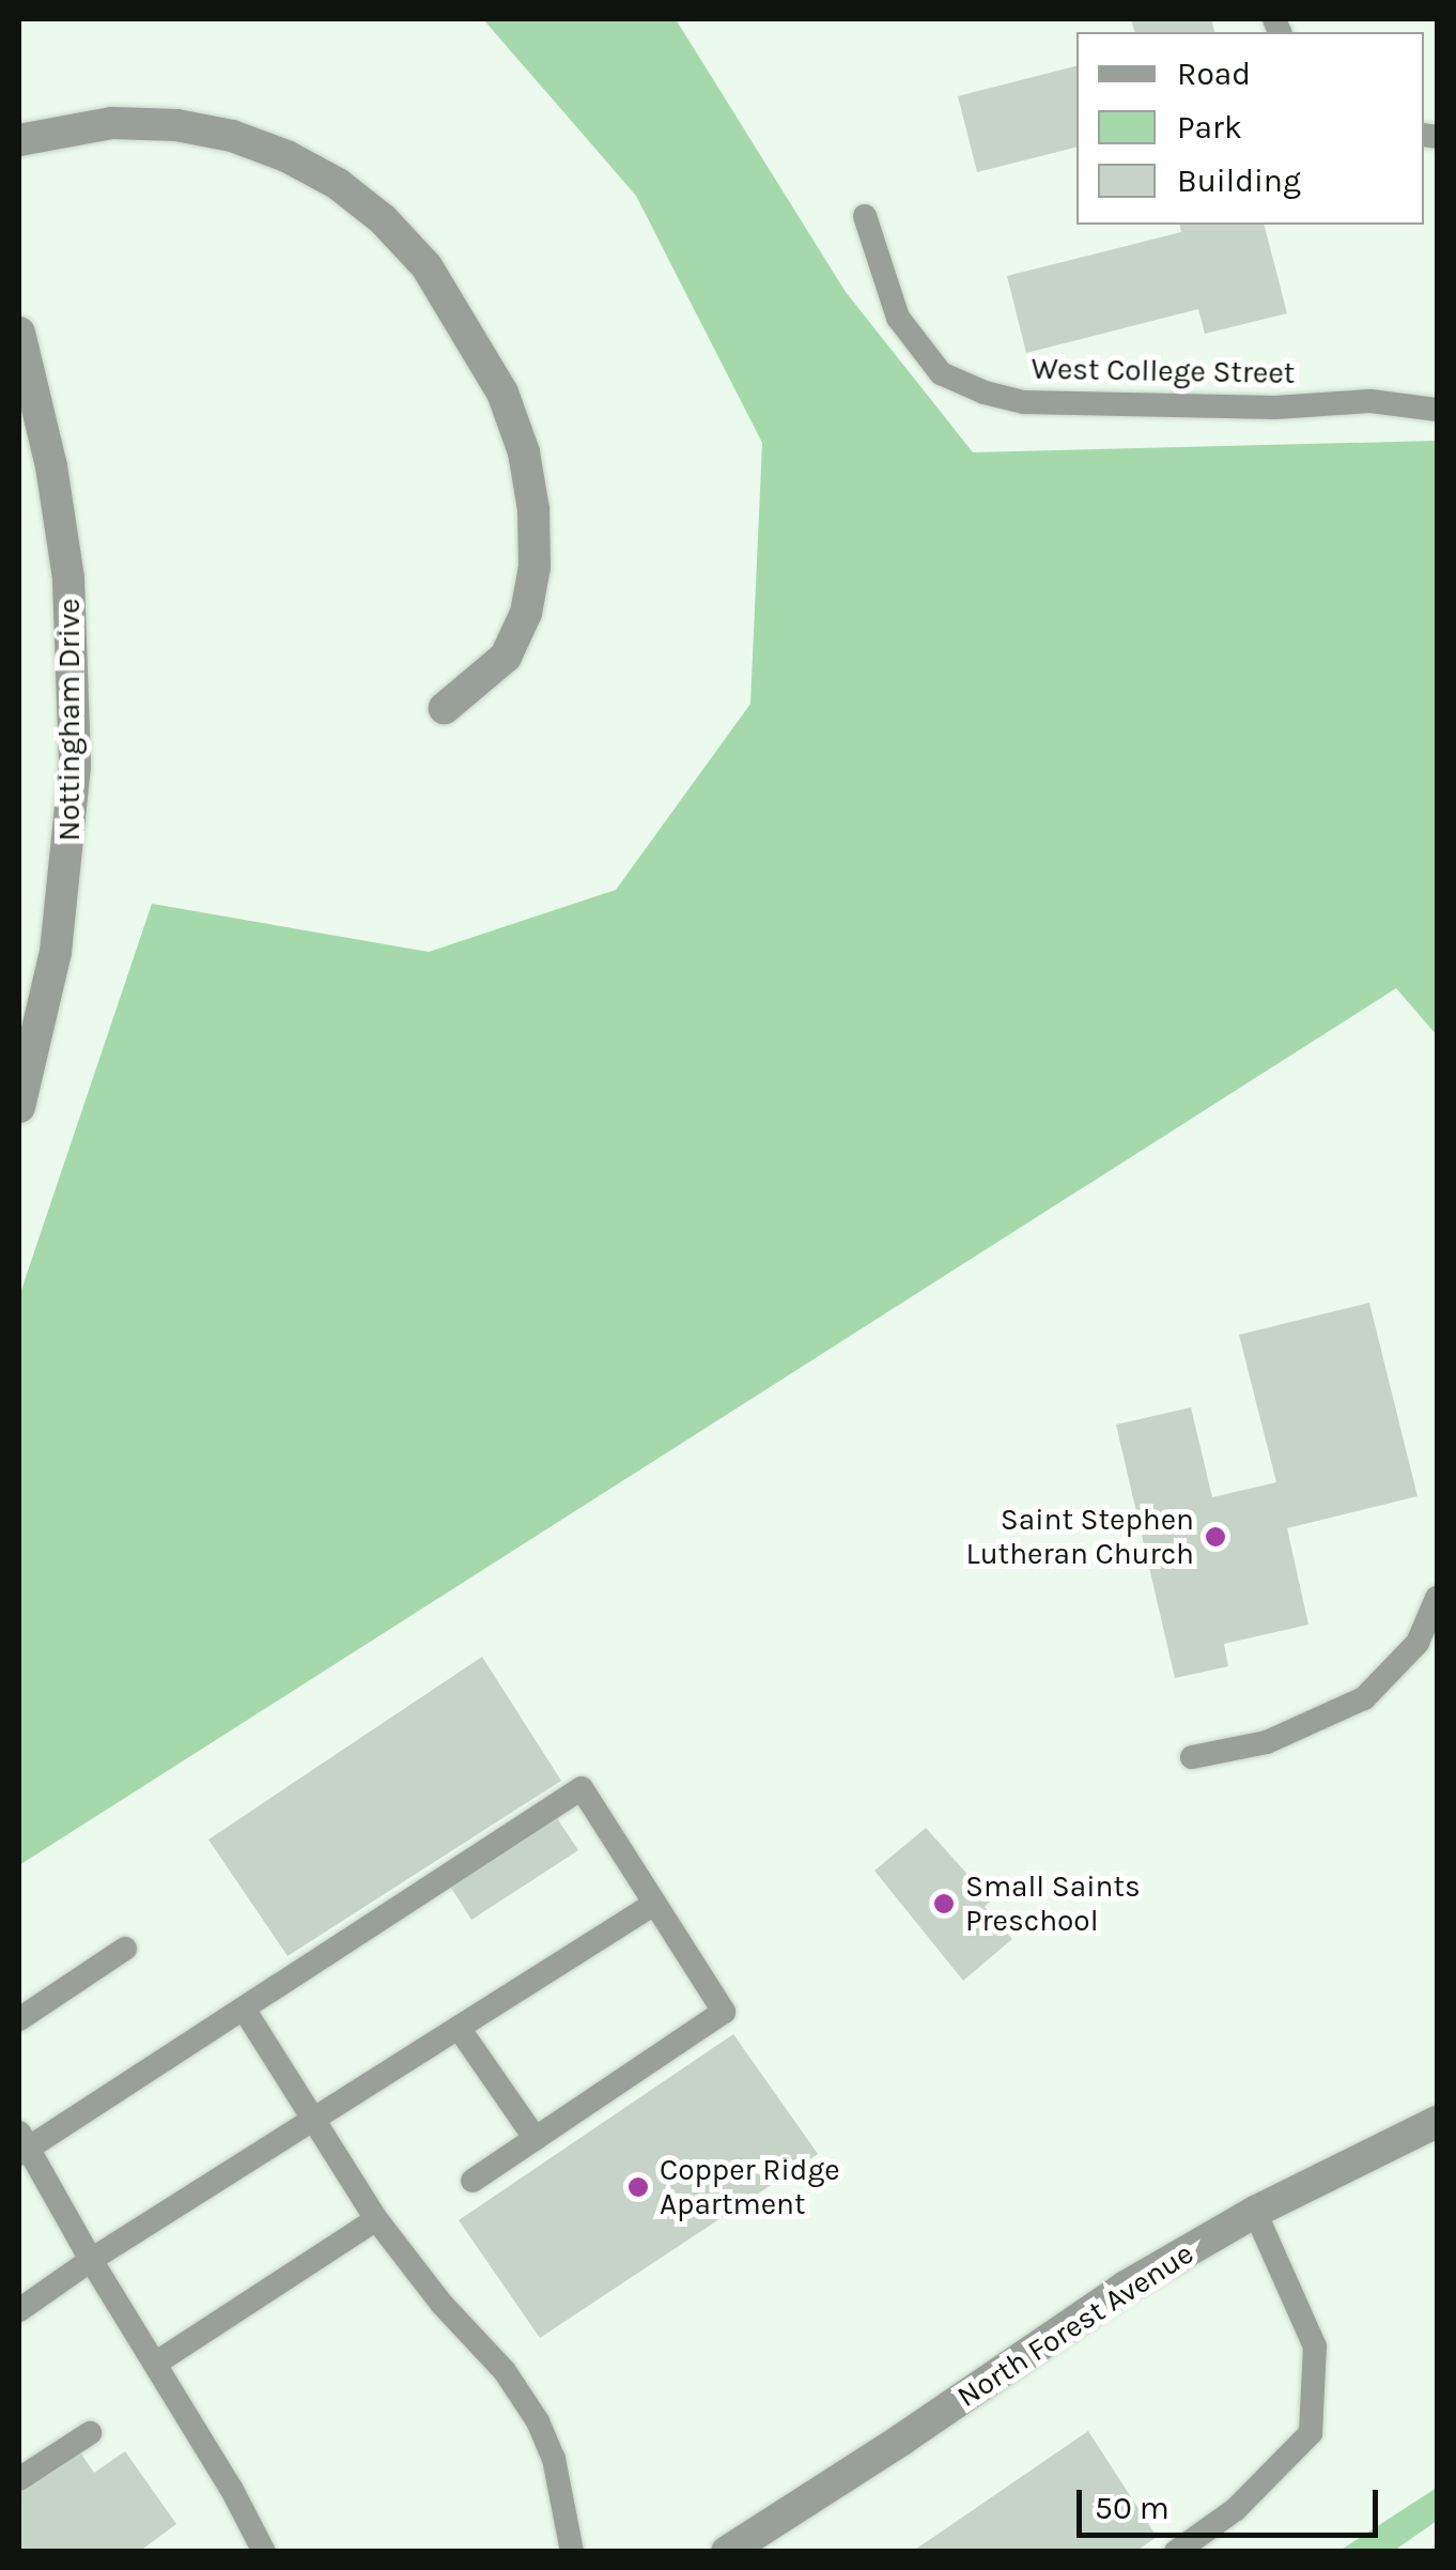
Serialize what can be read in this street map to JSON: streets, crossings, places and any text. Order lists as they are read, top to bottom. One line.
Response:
{"streets":{"street":["Nottingham Drive","North Forest Avenue"],"lane":["West College Street"]},"places":["Saint Stephen Lutheran Church","Small Saints Preschool","Copper Ridge Apartment"],"legend":["Road","Park","Building"],"scale_bar":"50 m"}
